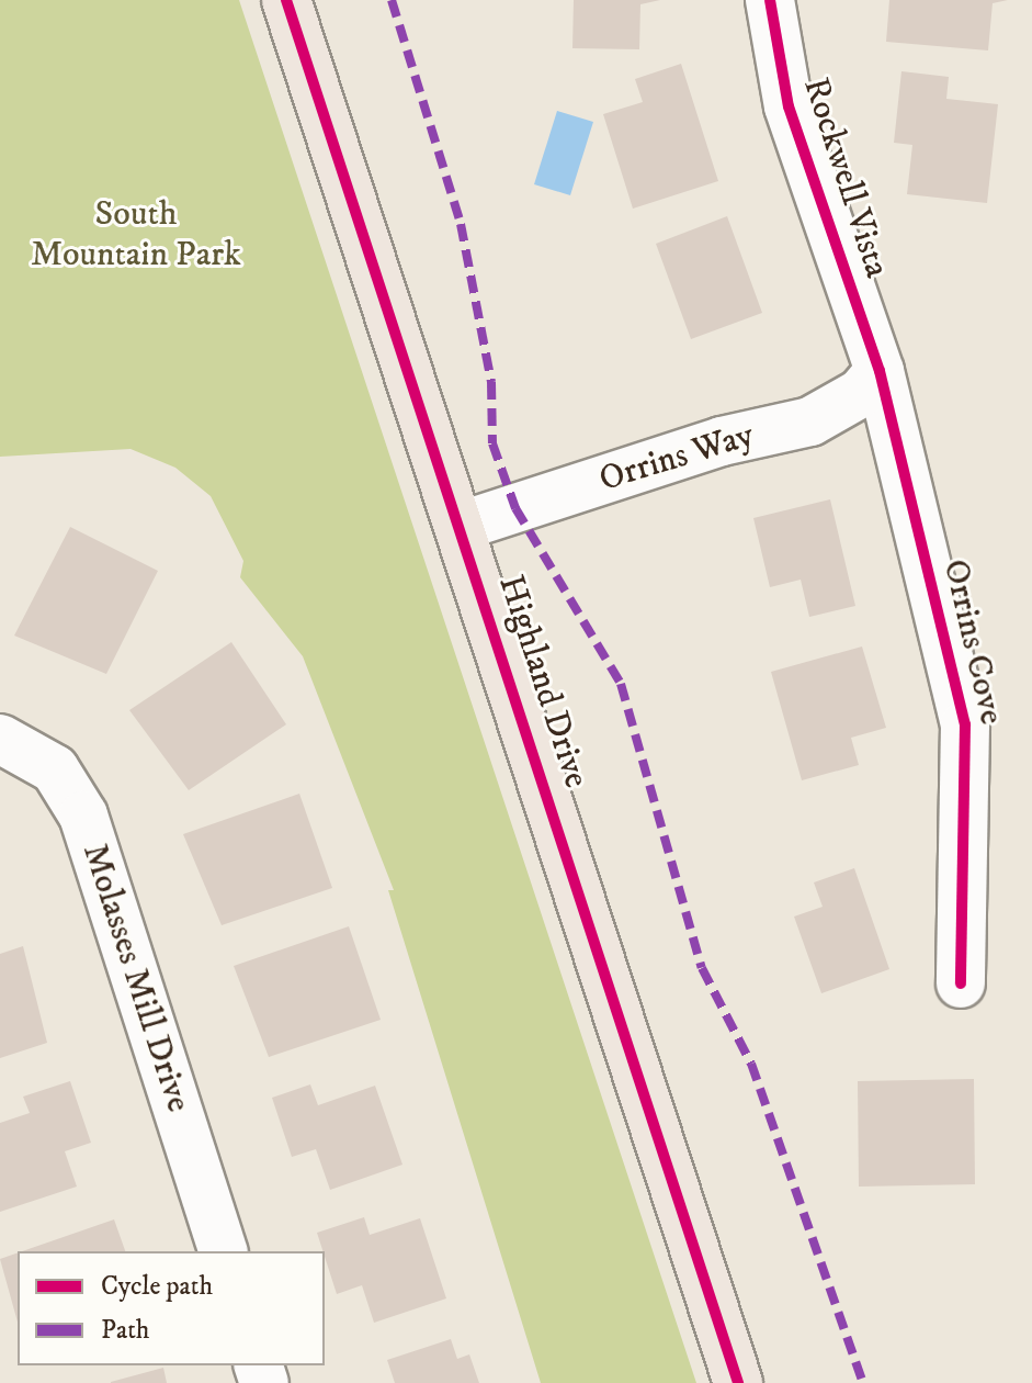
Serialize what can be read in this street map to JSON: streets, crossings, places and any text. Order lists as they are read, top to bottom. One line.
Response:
{"streets":{"main road":["Highland Drive"],"street":["Rockwell Vista","Orrins Way","Orrins Cove","Molasses Mill Drive"]},"crossings":[["Rockwell Vista","Orrins Way"],["Rockwell Vista","Orrins Cove"],["Orrins Way","Orrins Cove"],["Orrins Way","Highland Drive"]],"parks":["South Mountain Park"],"legend":["Cycle path","Path"]}
